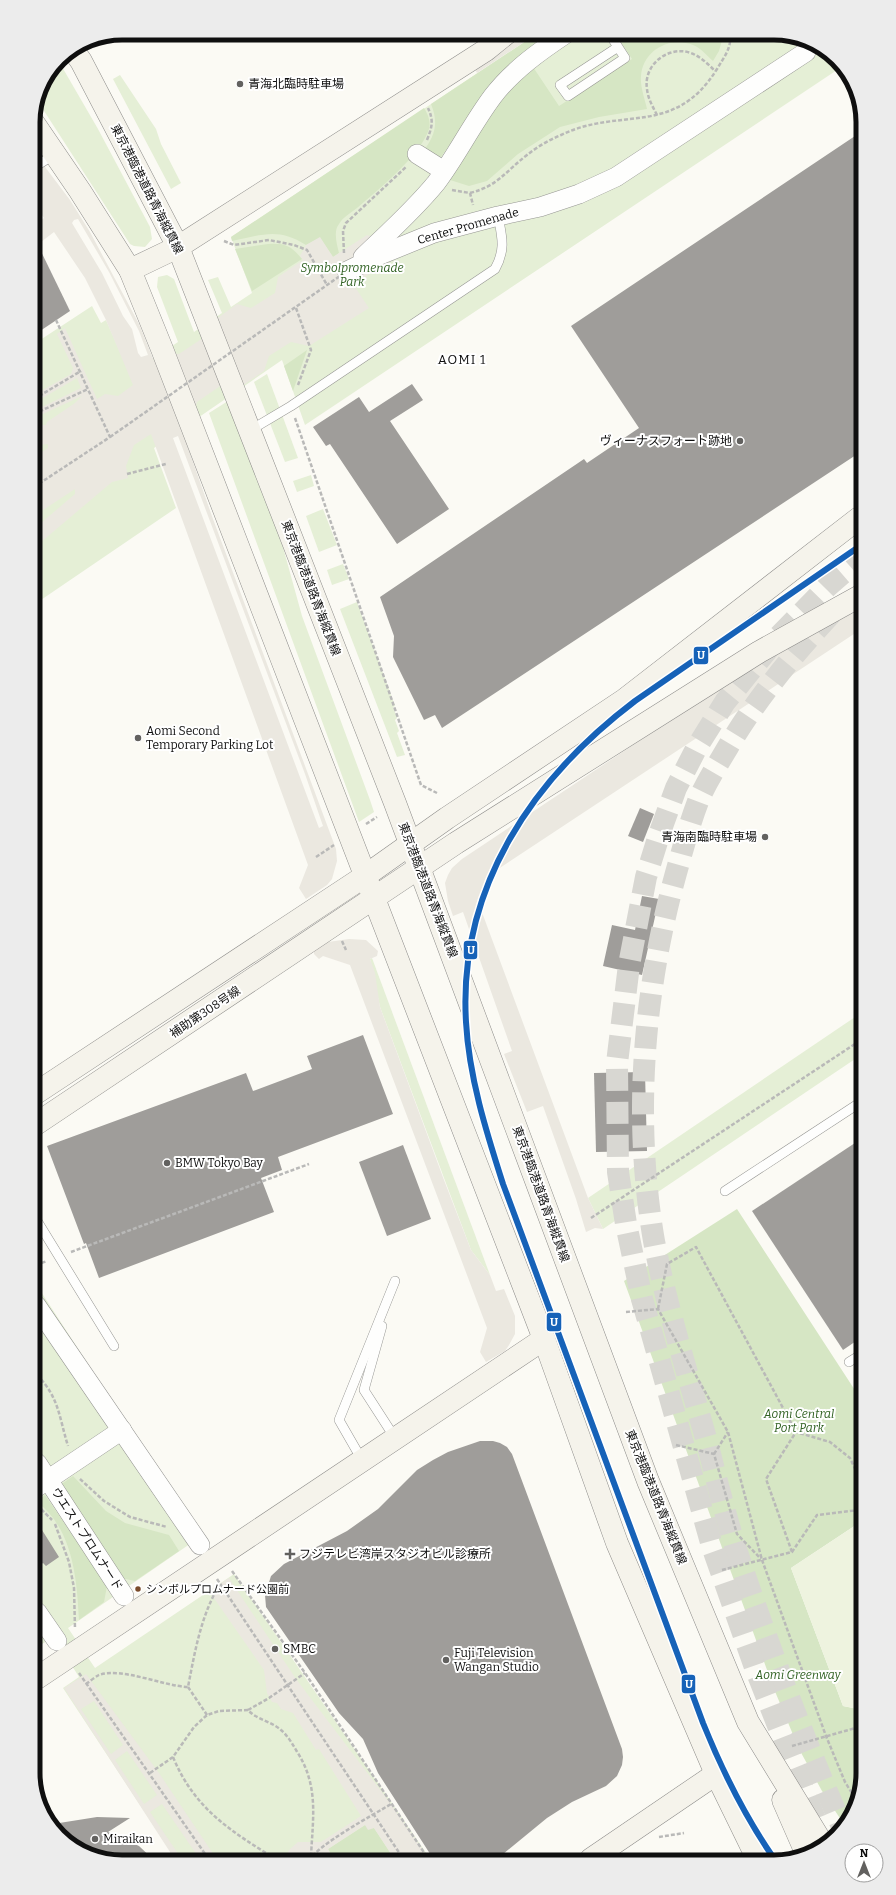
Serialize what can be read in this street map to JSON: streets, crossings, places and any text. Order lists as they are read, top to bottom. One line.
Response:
{"streets":{"street":["東京港臨港道路青海縦貫線","Center Promenade","補助第308号線","ウエストプロムナード"]},"crossings":[["東京港臨港道路青海縦貫線","補助第308号線"]],"districts":["AOMI 1"],"parks":["Symbolpromenade Park","Aomi Central Port Park","Aomi Greenway"],"places":{"other":["青海北臨時駐車場","ヴィーナスフォート跡地","Aomi Second Temporary Parking Lot","青海南臨時駐車場","BMW Tokyo Bay","シンボルプロムナード公園前","SMBC","Fuji Television Wangan Studio","Miraikan"],"health":["フジテレビ湾岸スタジオビル診療所"]},"lines":["transit line U"],"north":"top"}
